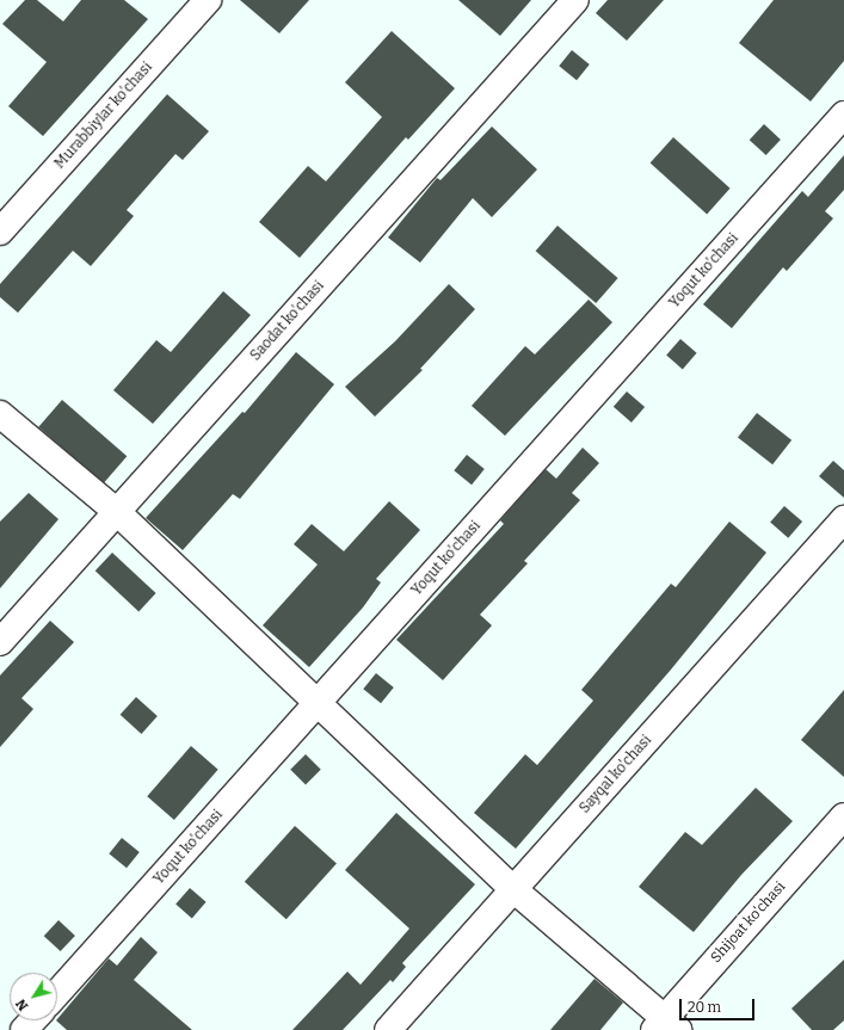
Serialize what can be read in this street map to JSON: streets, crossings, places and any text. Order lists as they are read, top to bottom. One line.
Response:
{"streets":{"street":["Murabbiylar ko'chasi","Yoqut ko'chasi","Saodat ko'chasi","Sayqal ko'chasi","Shijoat ko'chasi"]},"scale_bar":"20 m","north":"bottom left"}
